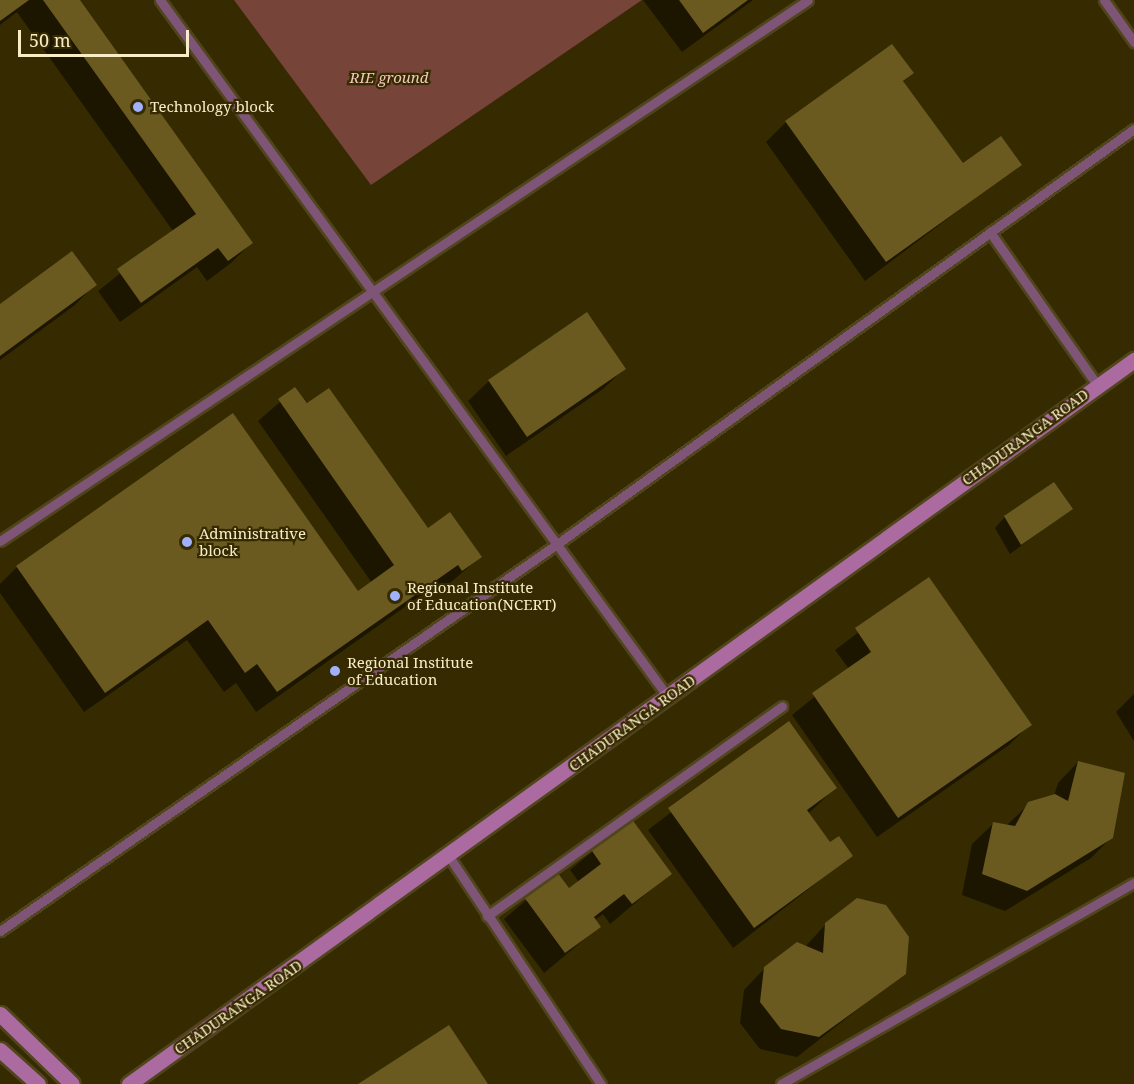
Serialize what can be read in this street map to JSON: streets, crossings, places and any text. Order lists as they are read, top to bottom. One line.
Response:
{"streets":{"street":["CHADURANGA ROAD"]},"parks":["RIE ground"],"places":["Technology block","Administrative block","Regional Institute of Education(NCERT)","Regional Institute of Education"],"scale_bar":"50 m"}
